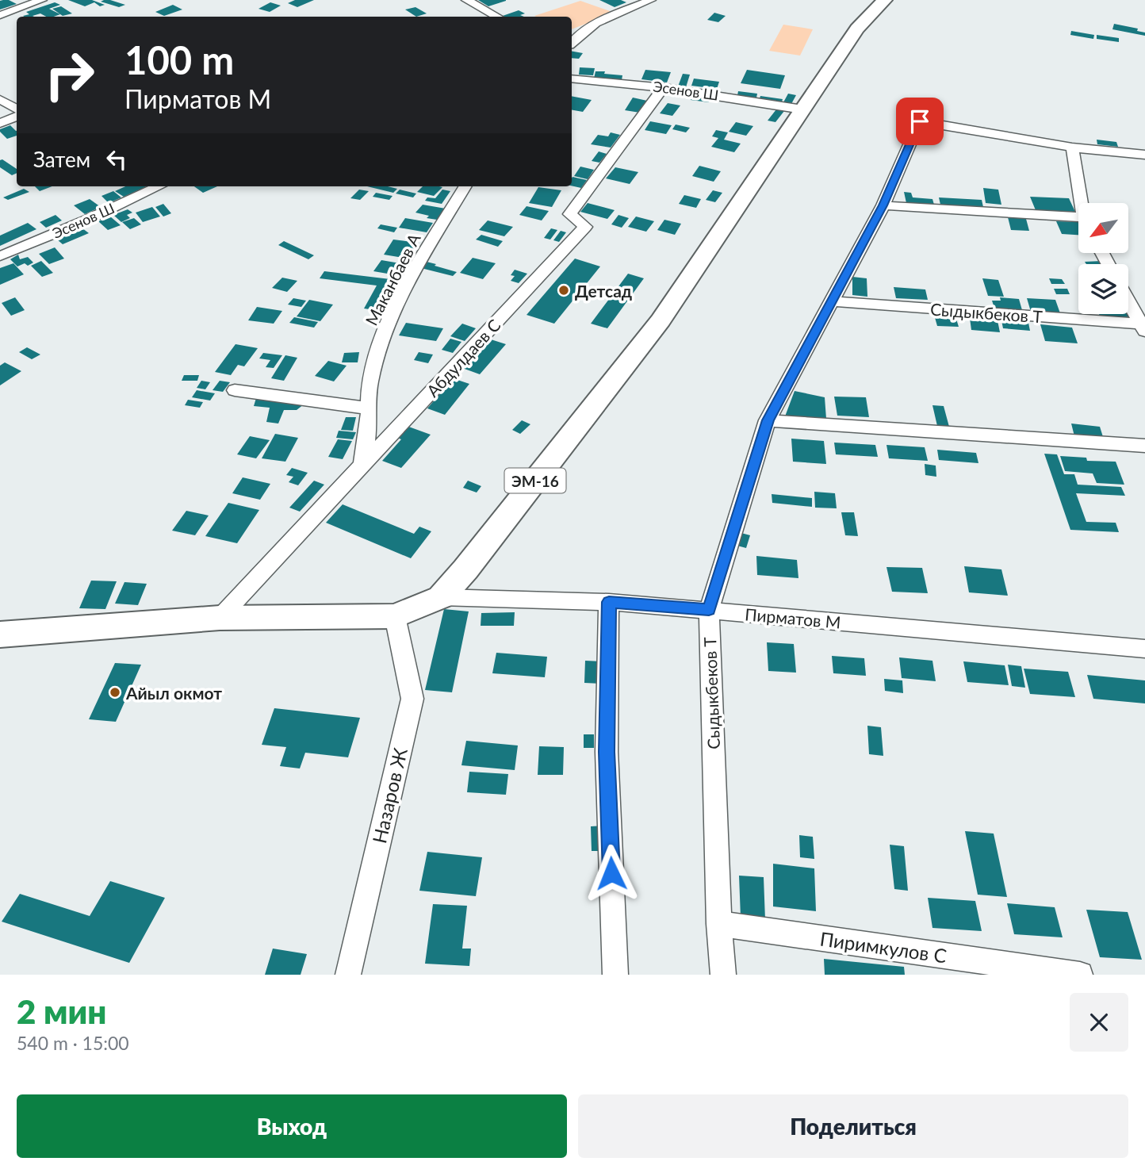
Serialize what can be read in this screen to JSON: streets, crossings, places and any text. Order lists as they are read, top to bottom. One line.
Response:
{"streets":{"highway":["ЭМ-16"],"street":["Эсенов Ш","Маканбаев А","Сыдыкбеков Т","Абдулдаев С","Пирматов М","Назаров Ж","Пиримкулов С"]},"crossings":[["Эсенов Ш","Абдулдаев С"],["Эсенов Ш","ЭМ-16"],["Маканбаев А","Абдулдаев С"],["Сыдыкбеков Т","Пирматов М"],["Сыдыкбеков Т","Пиримкулов С"],["Абдулдаев С","ЭМ-16"],["ЭМ-16","Пирматов М"],["ЭМ-16","Назаров Ж"]],"places":["Детсад","Айыл окмот"],"north":"bottom left","page":{"turn":["100 m","Пирматов М"],"then":"Затем","heading":["2 мин","540 m · 15:00"],"buttons":["Выход","Поделиться"]}}
